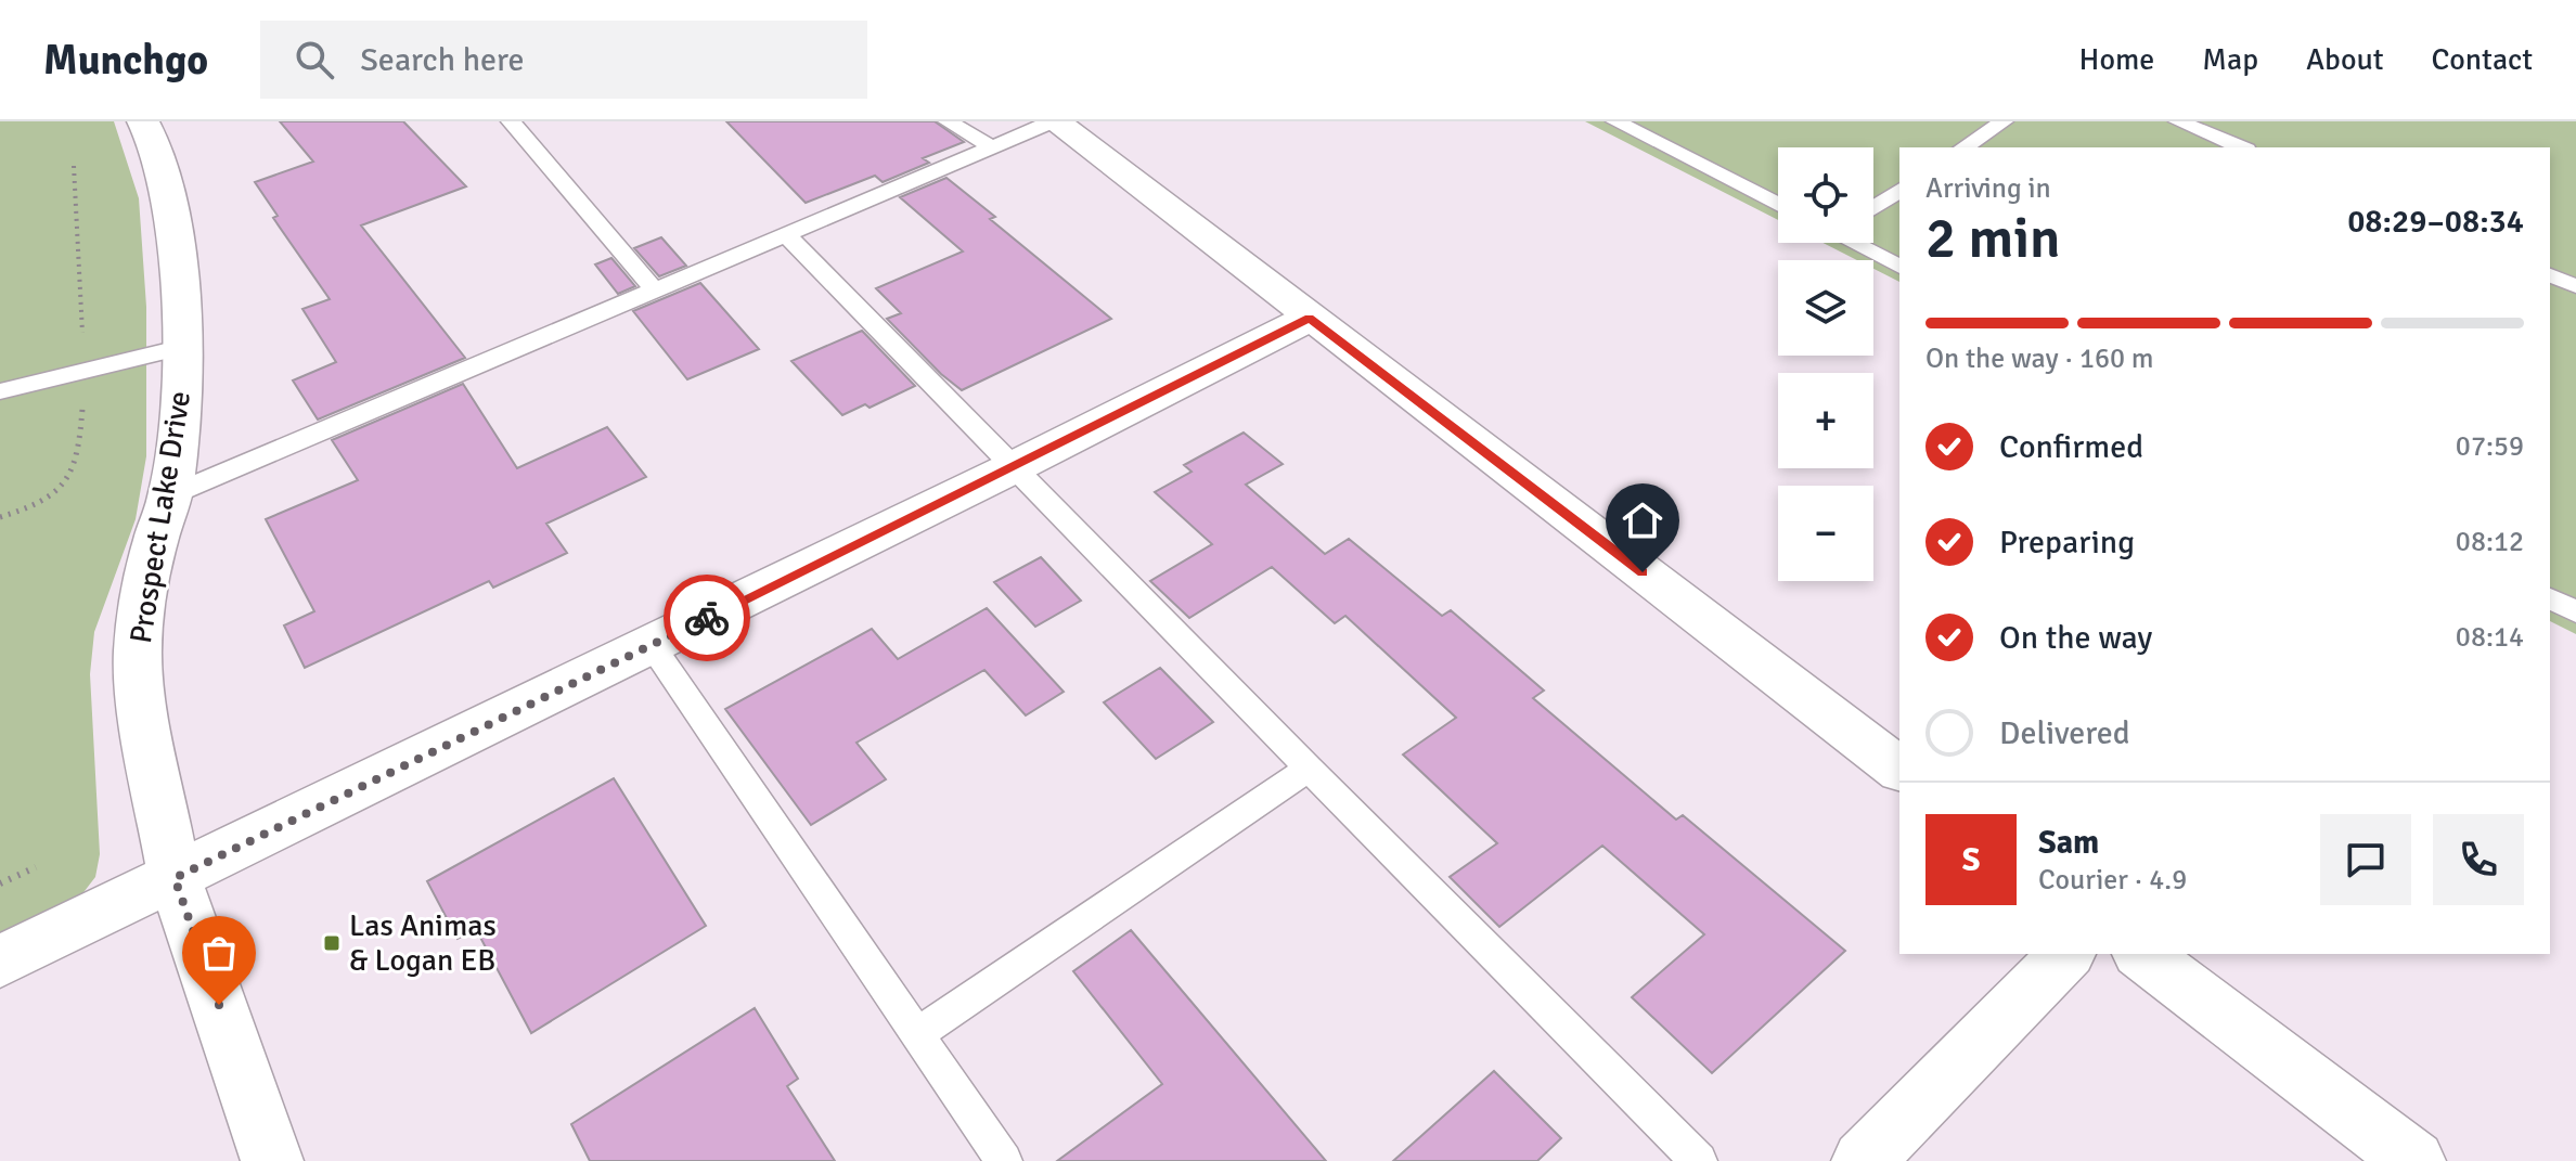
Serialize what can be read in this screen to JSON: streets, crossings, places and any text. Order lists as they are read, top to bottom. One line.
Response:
{"streets":{"street":["Prospect Lake Drive"]},"places":{"transit":["Las Animas & Logan EB"]},"page":{"header":"Munchgo","search":"Search here","nav":["Home","Map","About","Contact"],"map_buttons":["+","−"],"heading":["2 min","Arriving in","08:29–08:34"],"panel":["Sam","Courier · 4.9"],"bar":"On the way · 160 m","list":[["Confirmed","07:59"],["Preparing","08:12"],["On the way","08:14"],"Delivered"],"round":"S"}}
